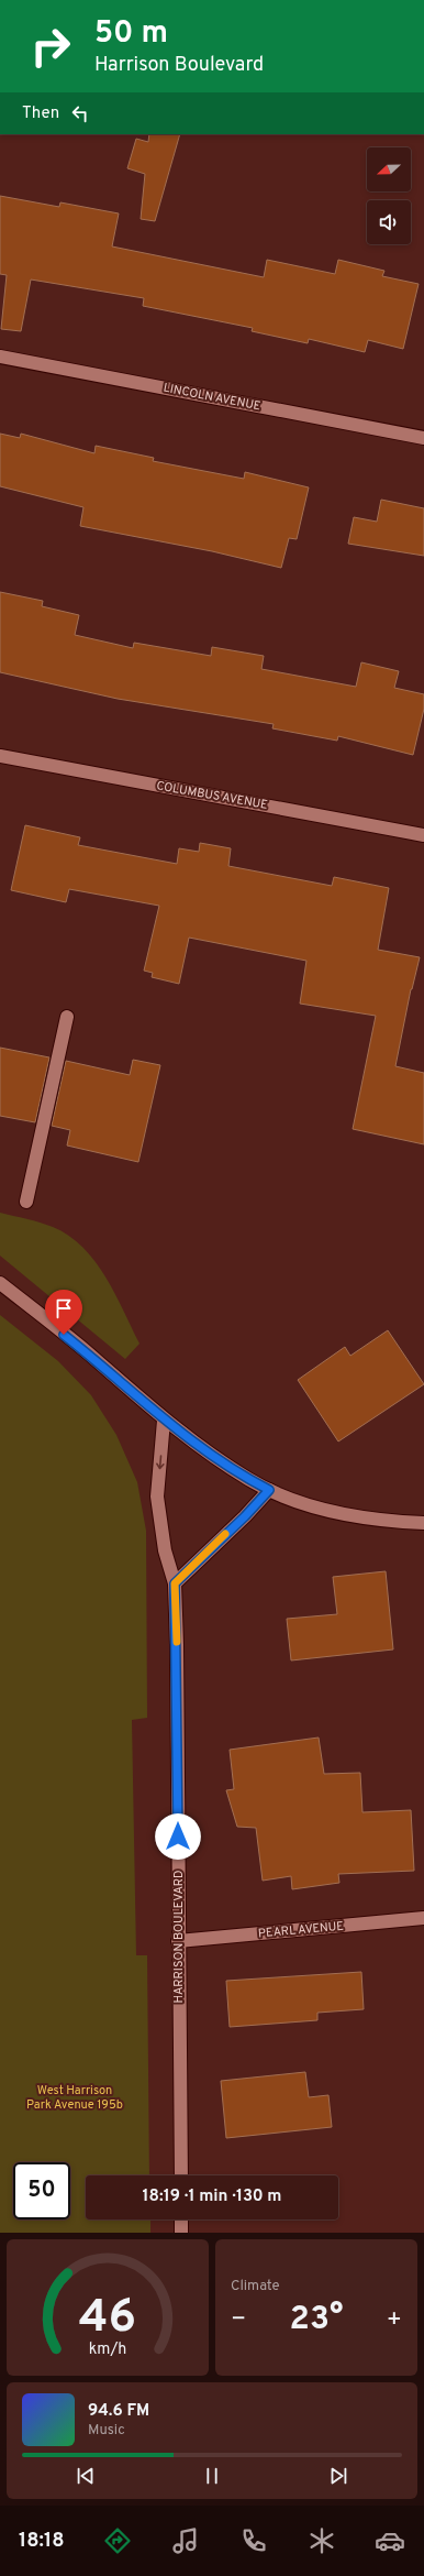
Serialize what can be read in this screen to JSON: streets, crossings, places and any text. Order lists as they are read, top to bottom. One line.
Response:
{"streets":{"street":["LINCOLN AVENUE","COLUMBUS AVENUE","PEARL AVENUE","HARRISON BOULEVARD"]},"crossings":[["PEARL AVENUE","HARRISON BOULEVARD"]],"parks":["West Harrison Park Avenue 195b"],"north":"left","page":{"turn":["50 m","Harrison Boulevard"],"then":"Then","limit":"50","trip":"18:19 · 1 min · 130 m","tile":"Climate","heat":["−","23°","+"],"song":["94.6 FM","Music"],"tabs":"18:18","gauge":["46","km/h"]}}
